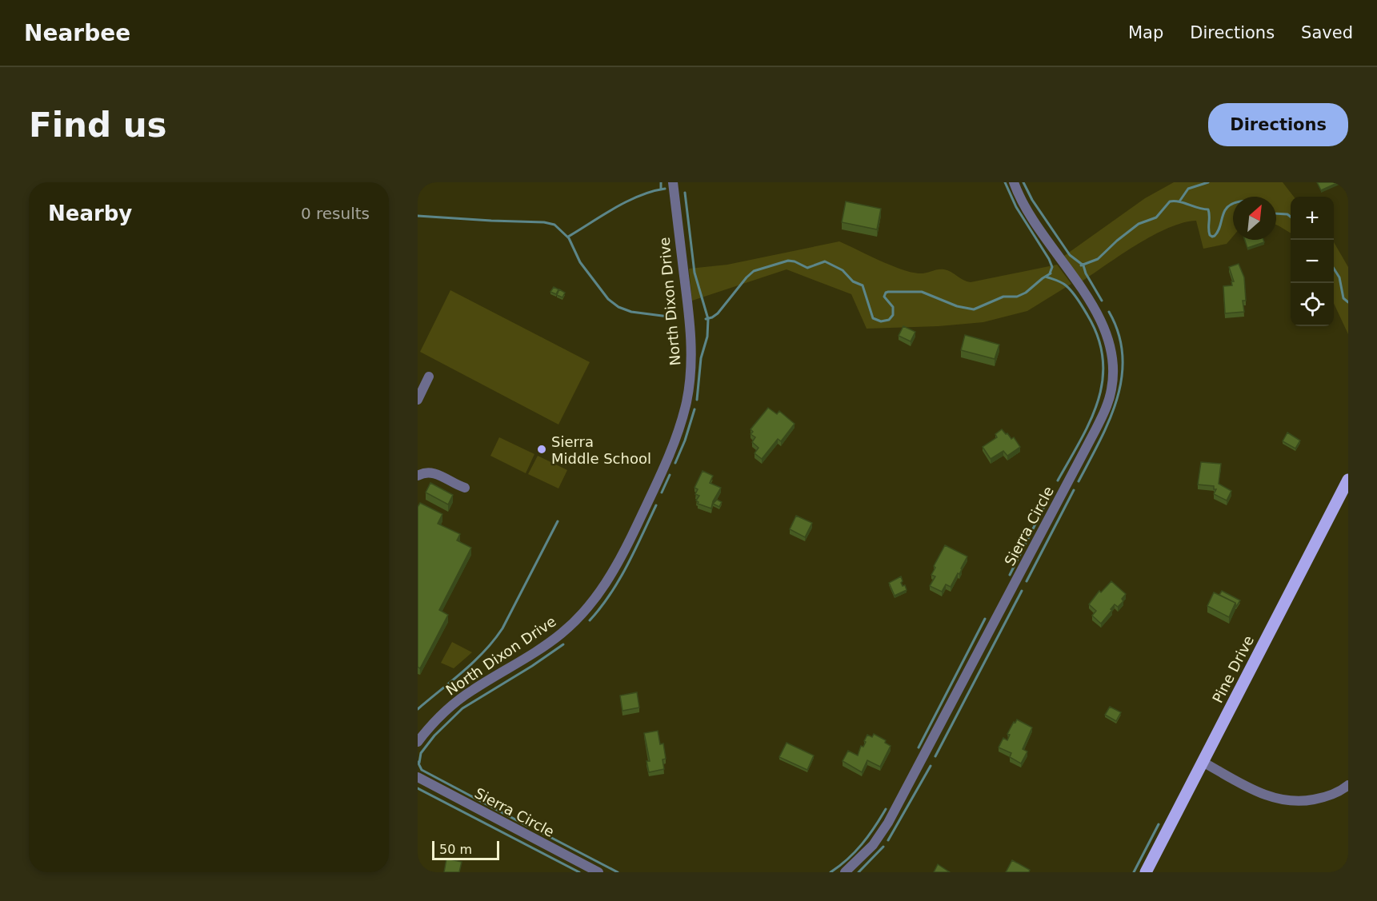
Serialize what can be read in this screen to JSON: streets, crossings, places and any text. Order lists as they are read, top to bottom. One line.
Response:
{"streets":{"main road":["Pine Drive"],"street":["North Dixon Drive","Sierra Circle"]},"places":["Sierra Middle School"],"scale_bar":"50 m","north":"top right","page":{"header":"Nearbee","nav":["Map","Directions","Saved"],"buttons":"Directions","title":"Find us","heading":["Nearby","0 results"],"map_buttons":["+","−"],"scale":"50 m"}}
